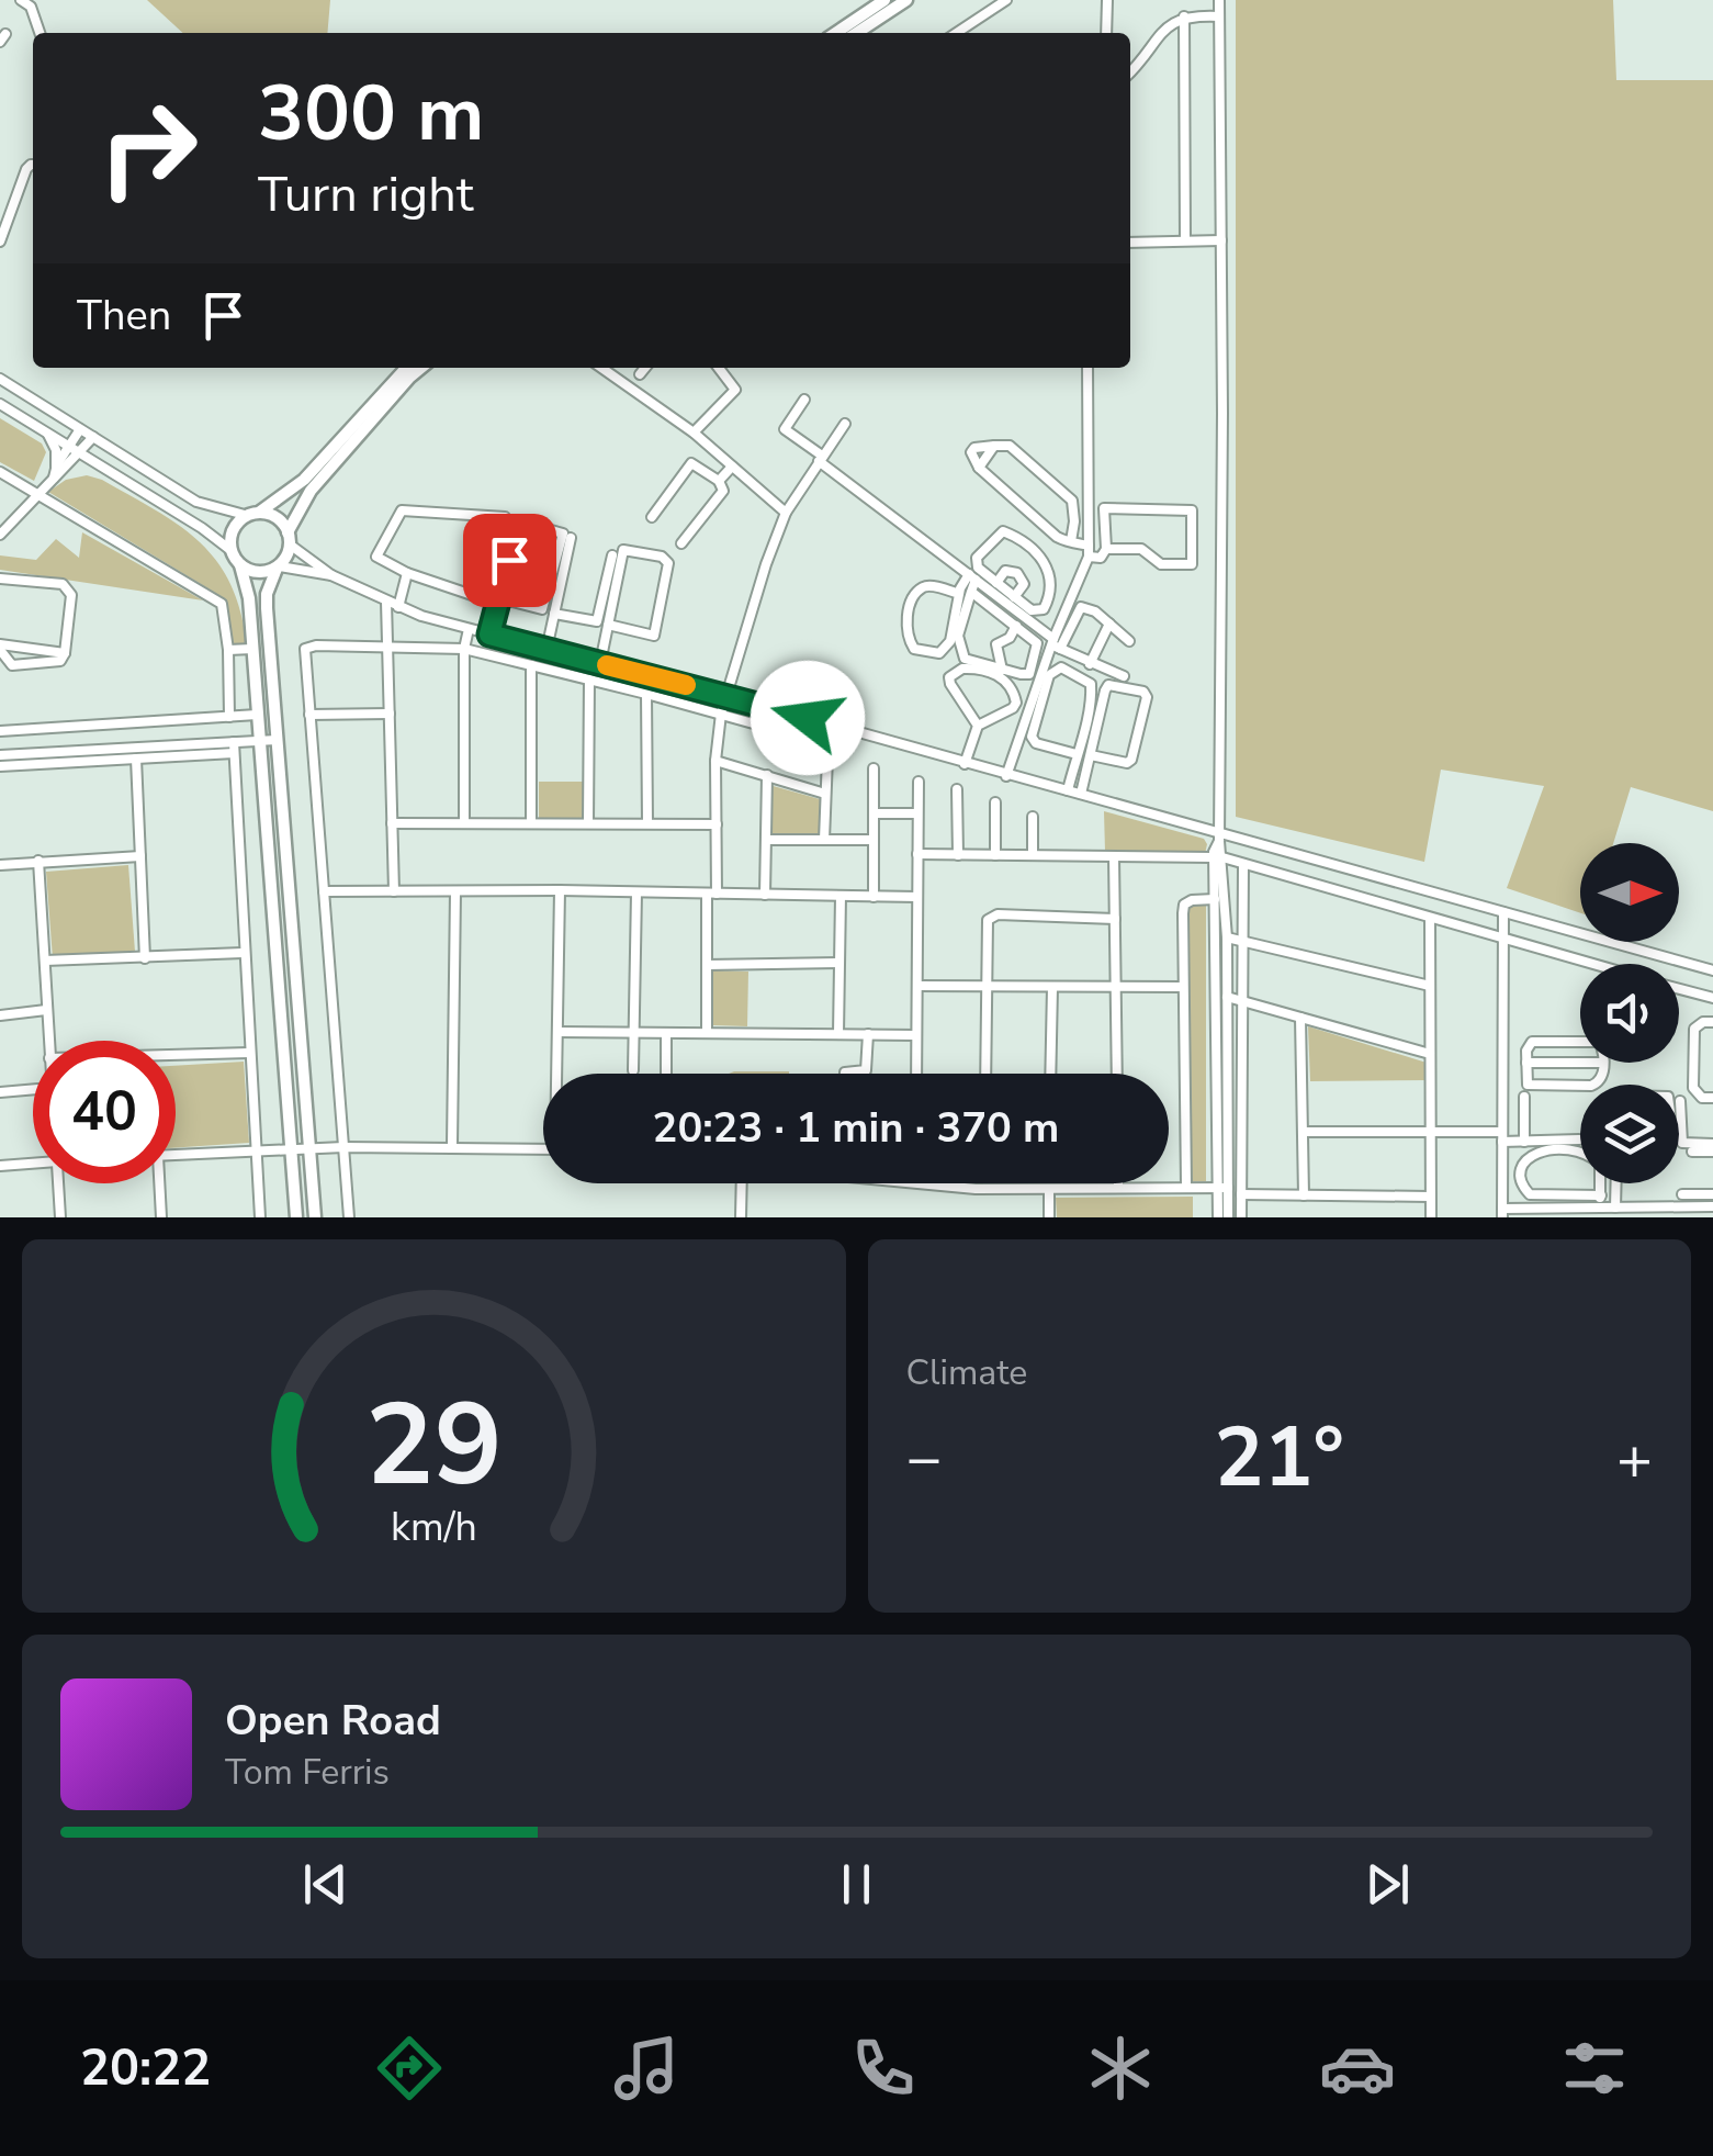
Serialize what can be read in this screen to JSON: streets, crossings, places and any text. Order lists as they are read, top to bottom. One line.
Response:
{"north":"right","page":{"turn":["300 m","Turn right"],"then":"Then","limit":"40","trip":"20:23 · 1 min · 370 m","tile":"Climate","heat":["−","21°","+"],"song":["Open Road","Tom Ferris"],"tabs":"20:22","gauge":["29","km/h"]}}
